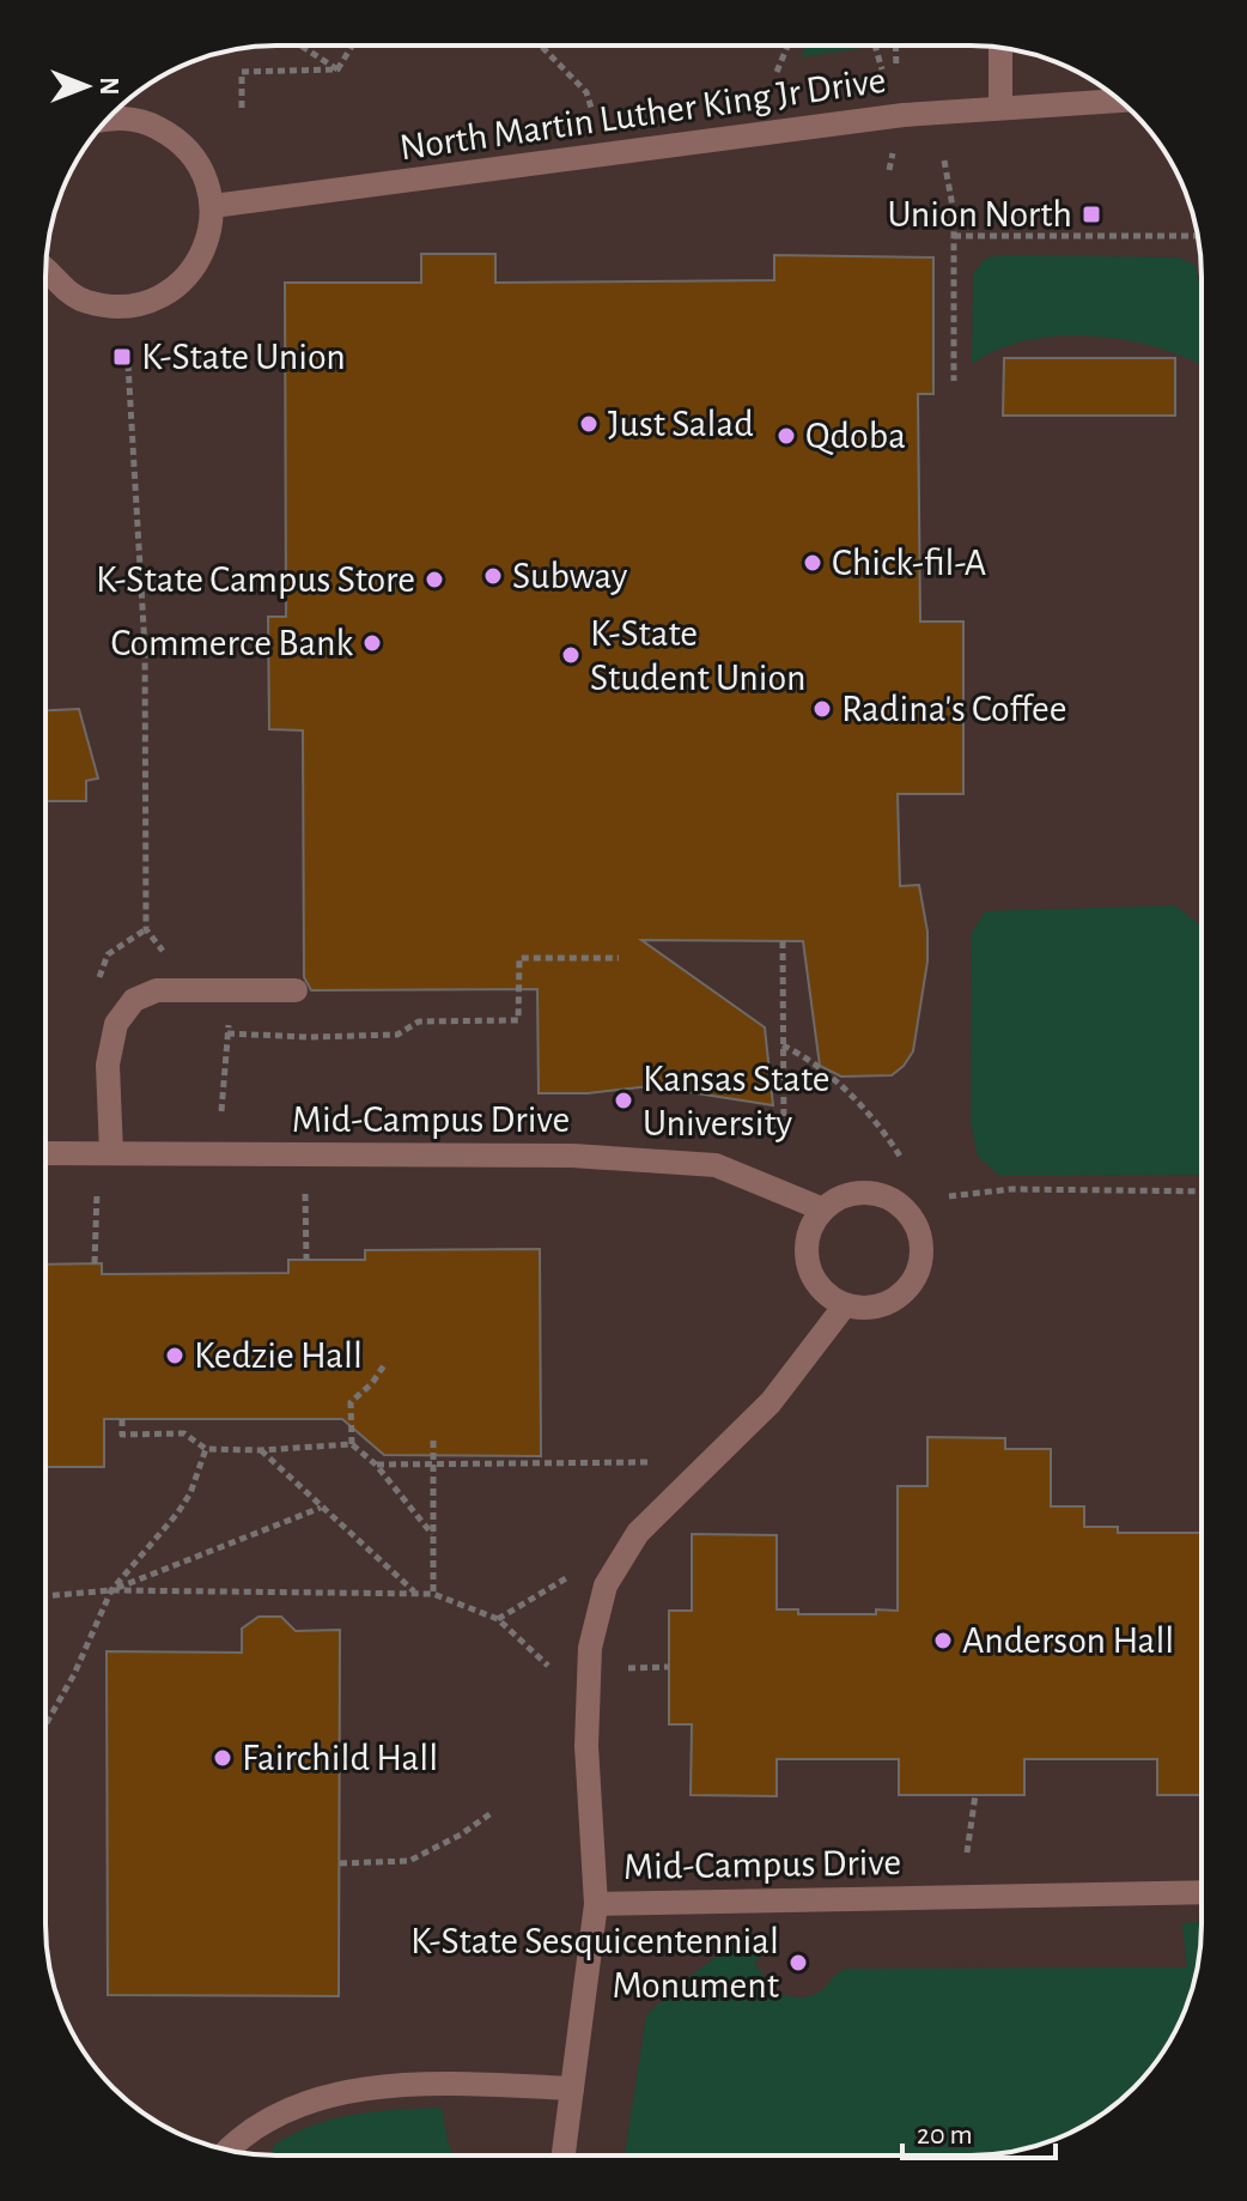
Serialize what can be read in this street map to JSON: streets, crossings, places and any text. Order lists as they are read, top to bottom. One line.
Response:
{"streets":{"street":["North Martin Luther King Jr Drive","Mid-Campus Drive"]},"places":{"transit":["Union North","K-State Union"],"other":["Just Salad","Qdoba","Chick-fil-A","Subway","K-State Campus Store","Commerce Bank","K-State Student Union","Radina's Coffee","Kansas State University","Kedzie Hall","Anderson Hall","Fairchild Hall","K-State Sesquicentennial Monument"]},"scale_bar":"20 m","north":"right"}
